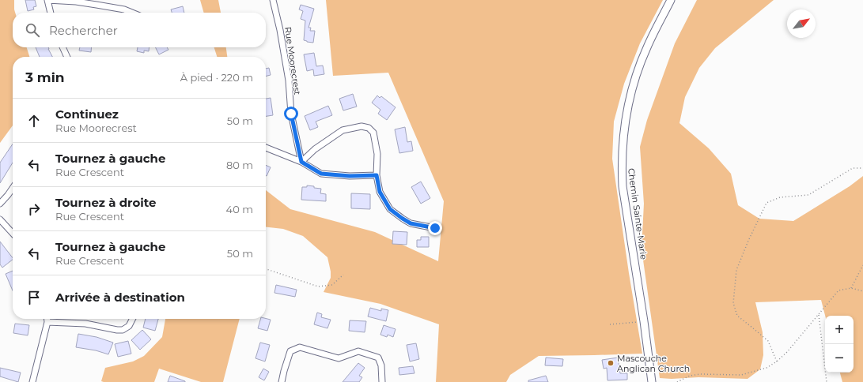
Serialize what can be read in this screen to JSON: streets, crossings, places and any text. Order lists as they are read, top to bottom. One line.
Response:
{"streets":{"street":["Rue Moorecrest","Chemin Sainte-Marie"]},"places":["Mascouche Anglican Church"],"north":"top right","page":{"search":"Rechercher","heading":["3 min","À pied · 220 m"],"list":[["Continuez","Rue Moorecrest","50 m"],["Tournez à gauche","Rue Crescent","80 m"],["Tournez à droite","Rue Crescent","40 m"],["Tournez à gauche","Rue Crescent","50 m"],"Arrivée à destination"],"map_buttons":["+","−"]}}
